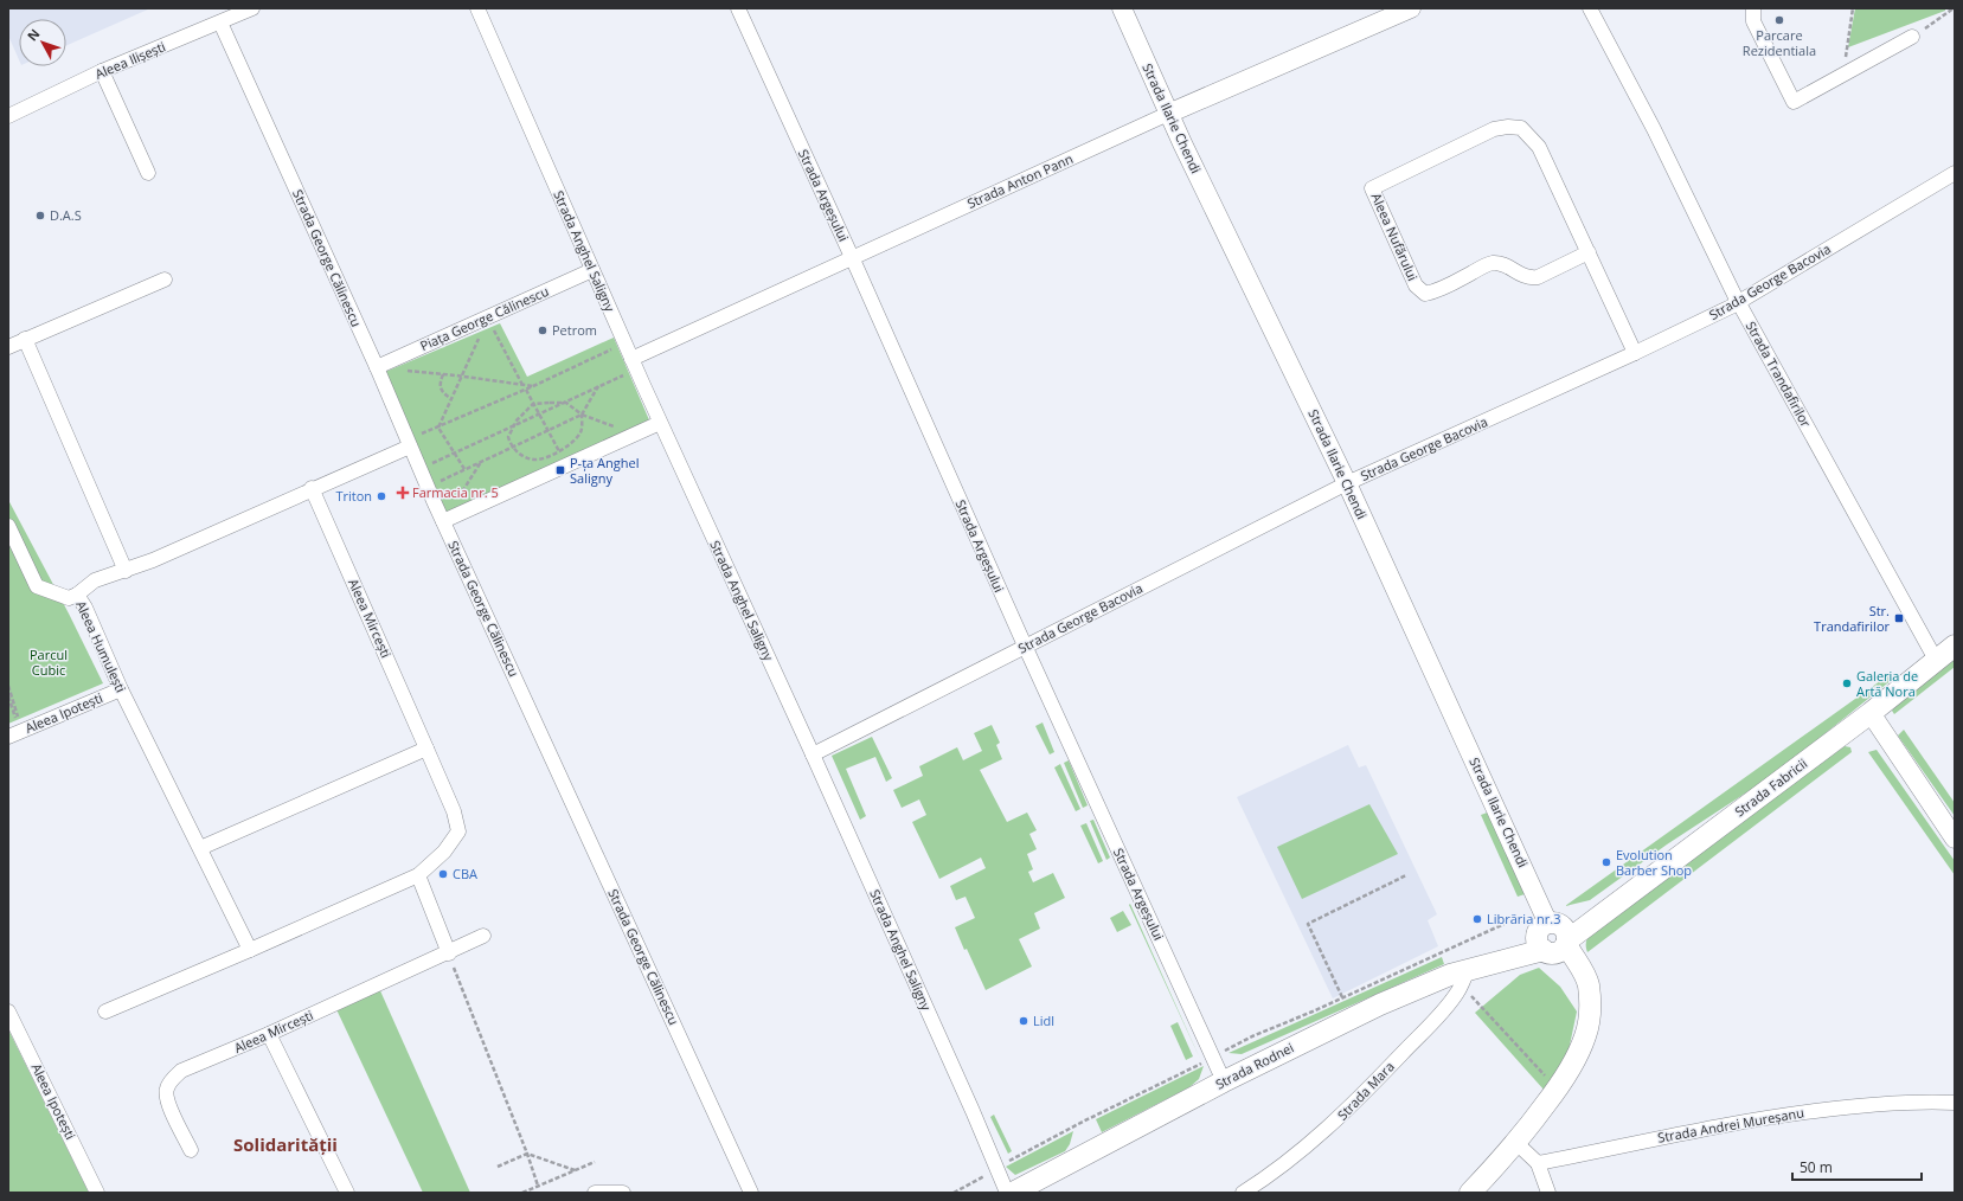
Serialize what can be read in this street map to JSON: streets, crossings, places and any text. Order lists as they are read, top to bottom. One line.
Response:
{"streets":{"main road":["Strada Fabricii","Strada Rodnei"],"street":["Aleea Ilișești","Strada Ilarie Chendi","Strada Anton Pann","Strada Argeșului","Aleea Nufărului","Strada Anghel Saligny","Strada George Călinescu","Strada George Bacovia","Piața George Călinescu","Strada Trandafirilor","Aleea Mircești","Aleea Humulești","Aleea Ipotești","Strada Mara","Strada Andrei Mureșanu"]},"crossings":[["Aleea Ilișești","Strada George Călinescu"],["Strada Ilarie Chendi","Strada Anton Pann"],["Strada Ilarie Chendi","Strada George Bacovia"],["Strada Ilarie Chendi","Strada Fabricii"],["Strada Ilarie Chendi","Strada Rodnei"],["Strada Anton Pann","Strada Argeșului"],["Strada Anton Pann","Strada Anghel Saligny"],["Strada Argeșului","Strada George Bacovia"],["Strada Argeșului","Strada Rodnei"],["Aleea Nufărului","Strada George Bacovia"],["Strada Anghel Saligny","Strada George Bacovia"],["Strada Anghel Saligny","Piața George Călinescu"],["Strada George Călinescu","Piața George Călinescu"],["Strada George Călinescu","Aleea Humulești"],["Strada George Bacovia","Strada Trandafirilor"],["Strada Trandafirilor","Strada Fabricii"],["Aleea Mircești","Aleea Humulești"],["Aleea Humulești","Aleea Ipotești"],["Strada Fabricii","Strada Rodnei"],["Strada Rodnei","Strada Mara"]],"districts":["Solidarității"],"parks":["Parcul Cubic"],"places":{"other":["Parcare Rezidentiala","D.A.S","Petrom","Triton","Galeria de Artă Nora","Evolution Barber Shop","CBA","Librăria nr.3","Lidl"],"transit":["P-ța Anghel Saligny","Str. Trandafirilor"],"health":["Farmacia nr. 5"]},"scale_bar":"50 m","north":"top left"}
